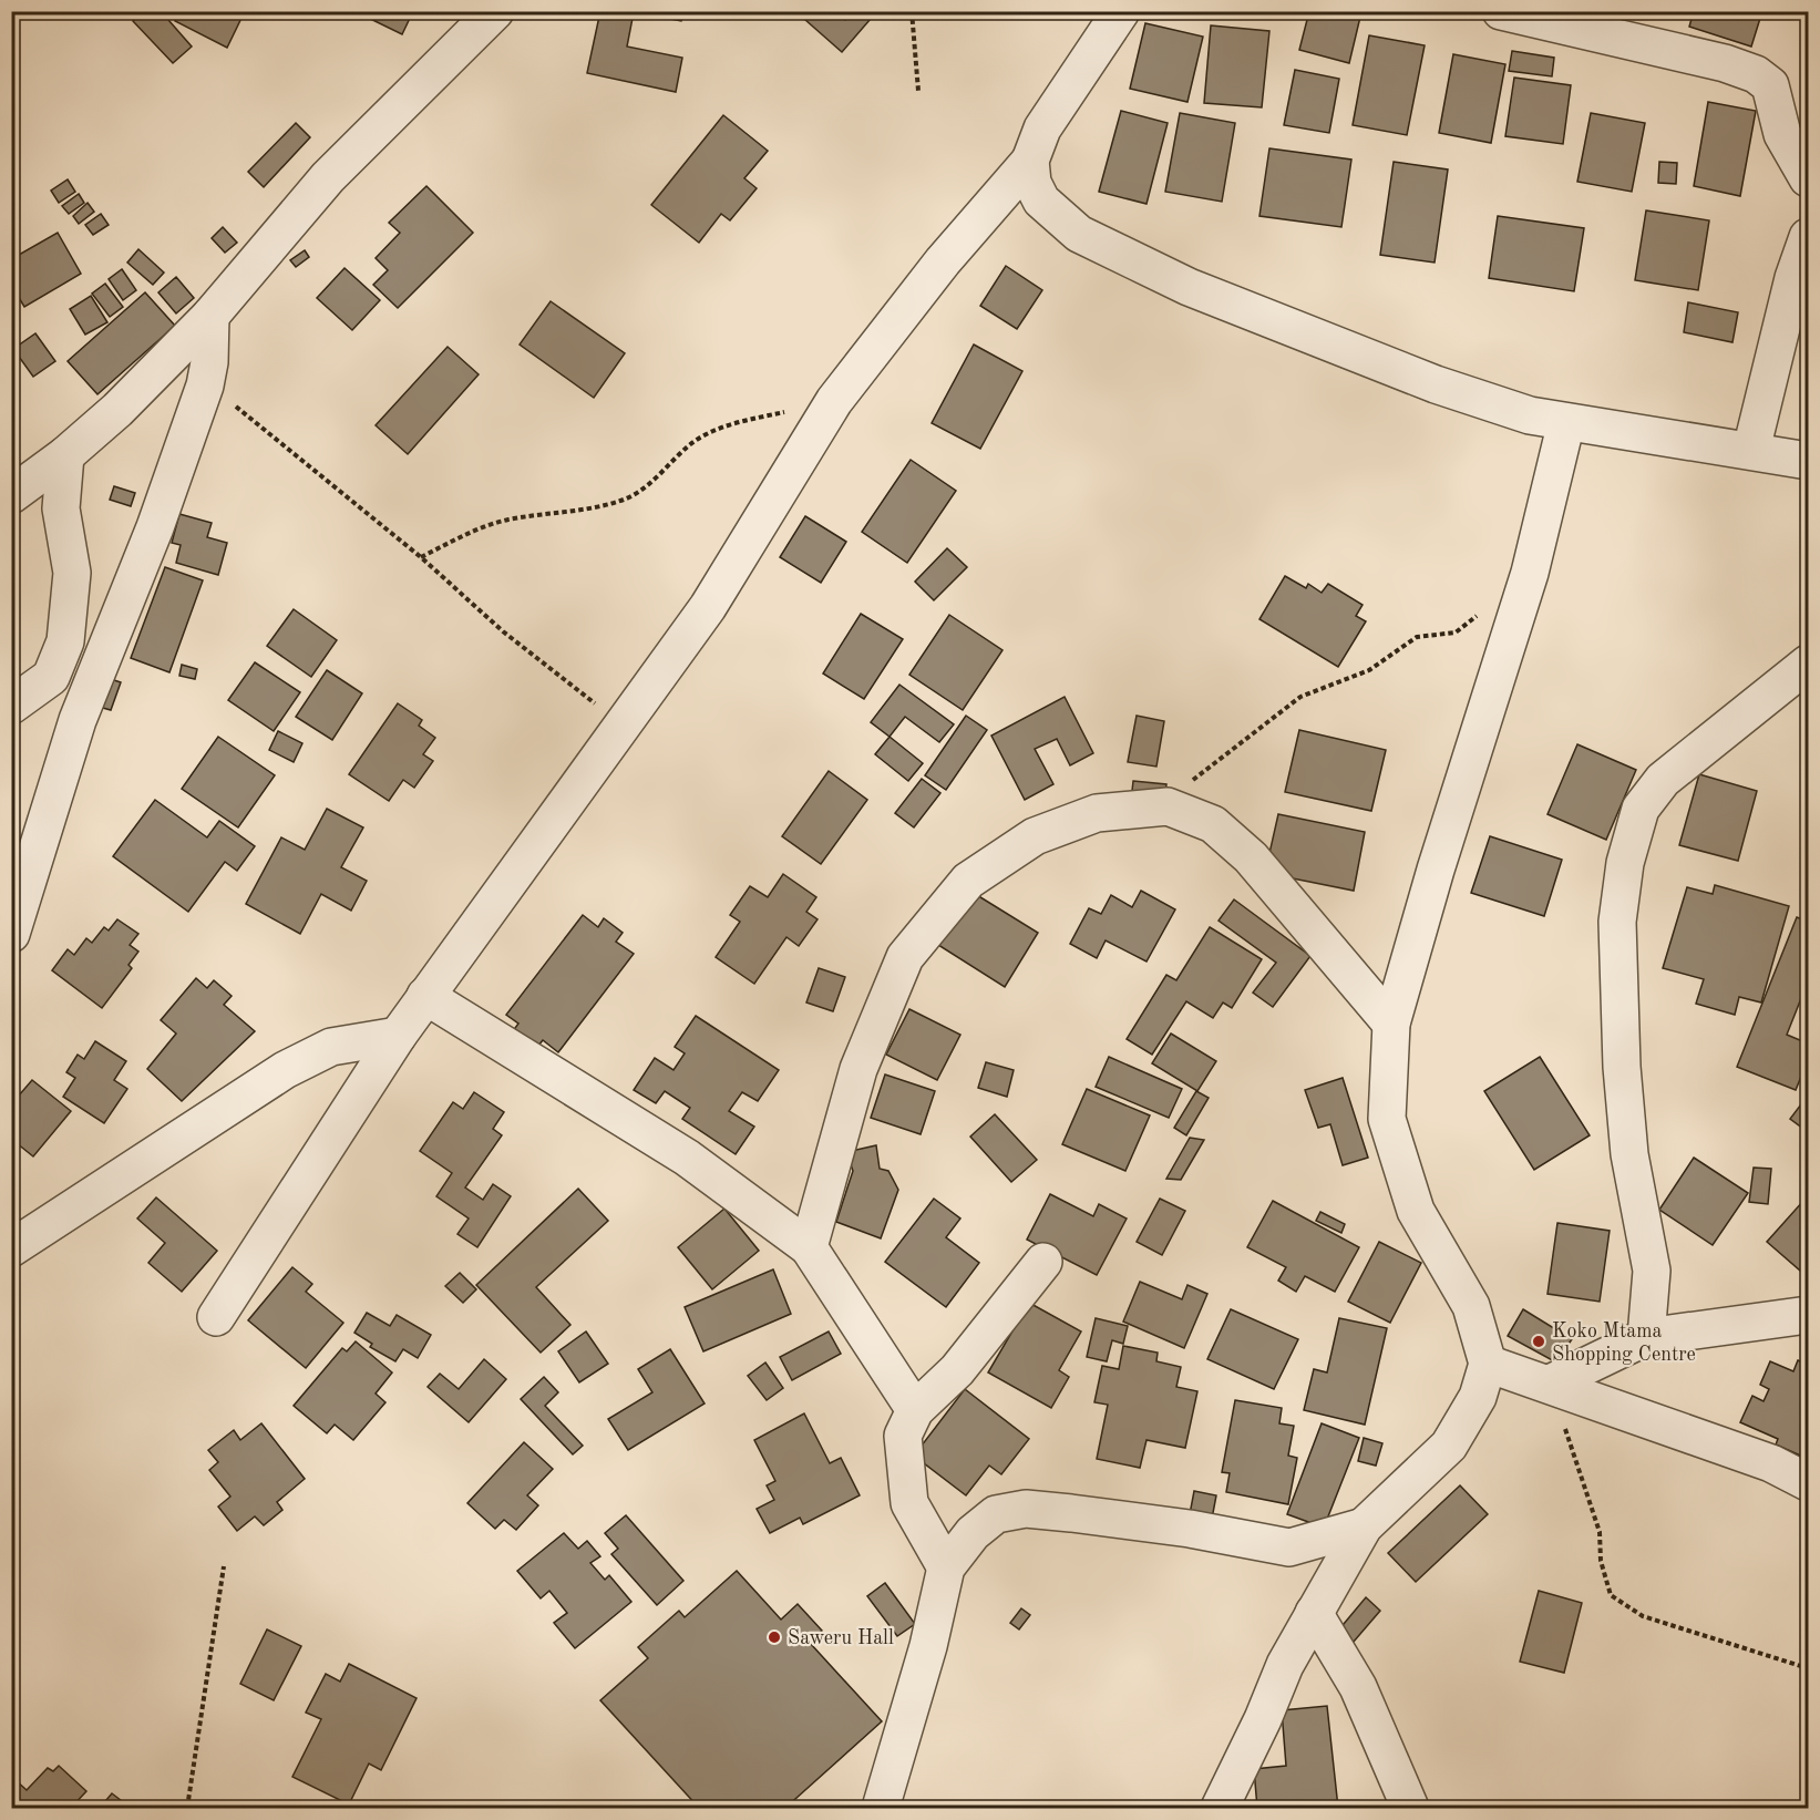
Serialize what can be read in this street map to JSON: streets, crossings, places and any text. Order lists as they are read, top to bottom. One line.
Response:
{"places":["Koko Mtama Shopping Centre","Saweru Hall"]}
